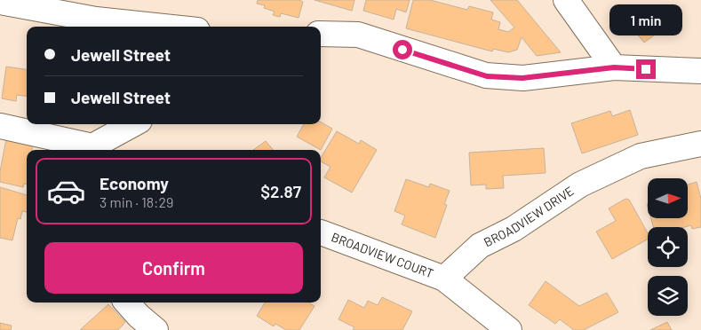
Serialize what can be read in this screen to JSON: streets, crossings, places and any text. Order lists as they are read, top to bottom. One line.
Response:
{"streets":{"street":["BROADVIEW DRIVE","BROADVIEW COURT"]},"crossings":[["BROADVIEW DRIVE","BROADVIEW COURT"]],"north":"right","page":{"bubble":"1 min","banner":["Jewell Street","Jewell Street"],"list":[{"name":"Economy","note":"3 min · 18:29","value":"$2.87"}],"buttons":"Confirm"}}
